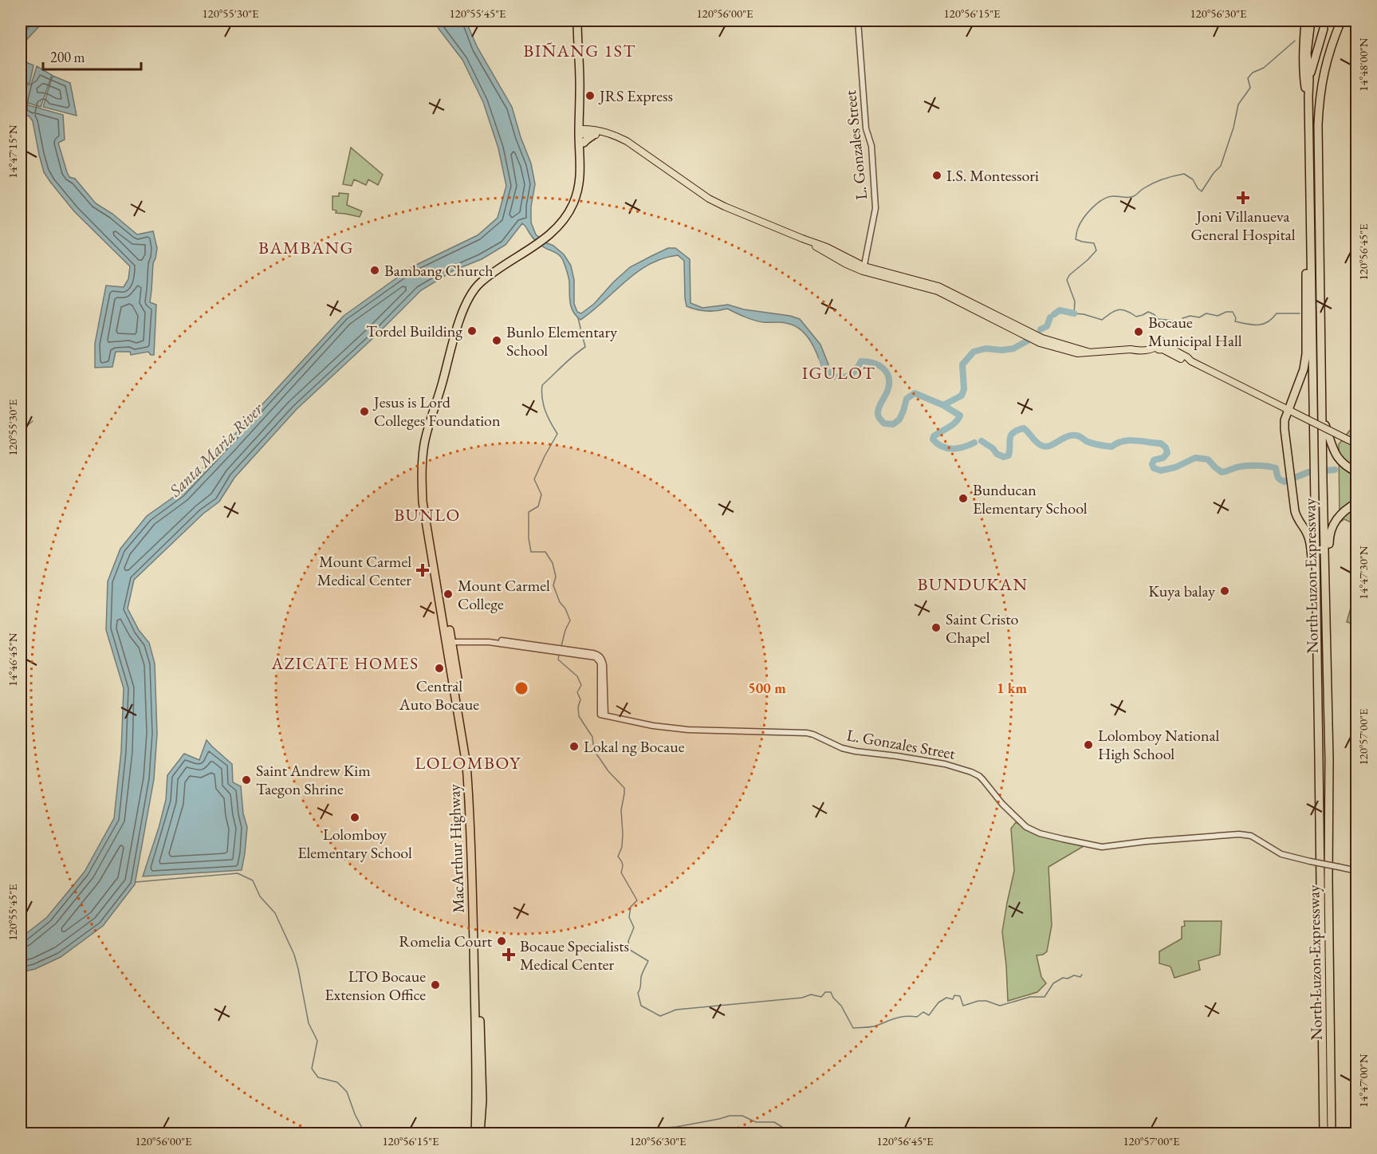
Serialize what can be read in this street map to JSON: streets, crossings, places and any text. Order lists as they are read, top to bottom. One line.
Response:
{"streets":{"highway":["North Luzon Expressway","MacArthur Highway"],"street":["L. Gonzales Street"]},"crossings":[["L. Gonzales Street","MacArthur Highway"]],"districts":["BIÑANG 1ST","BAMBANG","IGULOT","BUNLO","BUNDUKAN","AZICATE HOMES","LOLOMBOY"],"water":["Santa Maria River"],"places":{"other":["JRS Express","I.S. Montessori","Bambang Church","Tordel Building","Bocaue Municipal Hall","Bunlo Elementary School","Jesus is Lord Colleges Foundation","Bunducan Elementary School","Kuya balay","Mount Carmel College","Saint Cristo Chapel","Central Auto Bocaue","Lolomboy National High School","Lokal ng Bocaue","Saint Andrew Kim Taegon Shrine","Lolomboy Elementary School","Romelia Court","LTO Bocaue Extension Office"],"health":["Joni Villanueva General Hospital","Mount Carmel Medical Center","Bocaue Specialists Medical Center"]},"scale_bar":"200 m","coordinates":["120°55'30\"E","120°55'45\"E","120°56'00\"E","120°56'15\"E","120°56'30\"E","14°48'00\"N","14°47'15\"N","120°56'45\"E","14°47'30\"N","14°46'45\"N","120°57'00\"E","14°47'00\"N"],"rings":["500 m","1 km"]}
